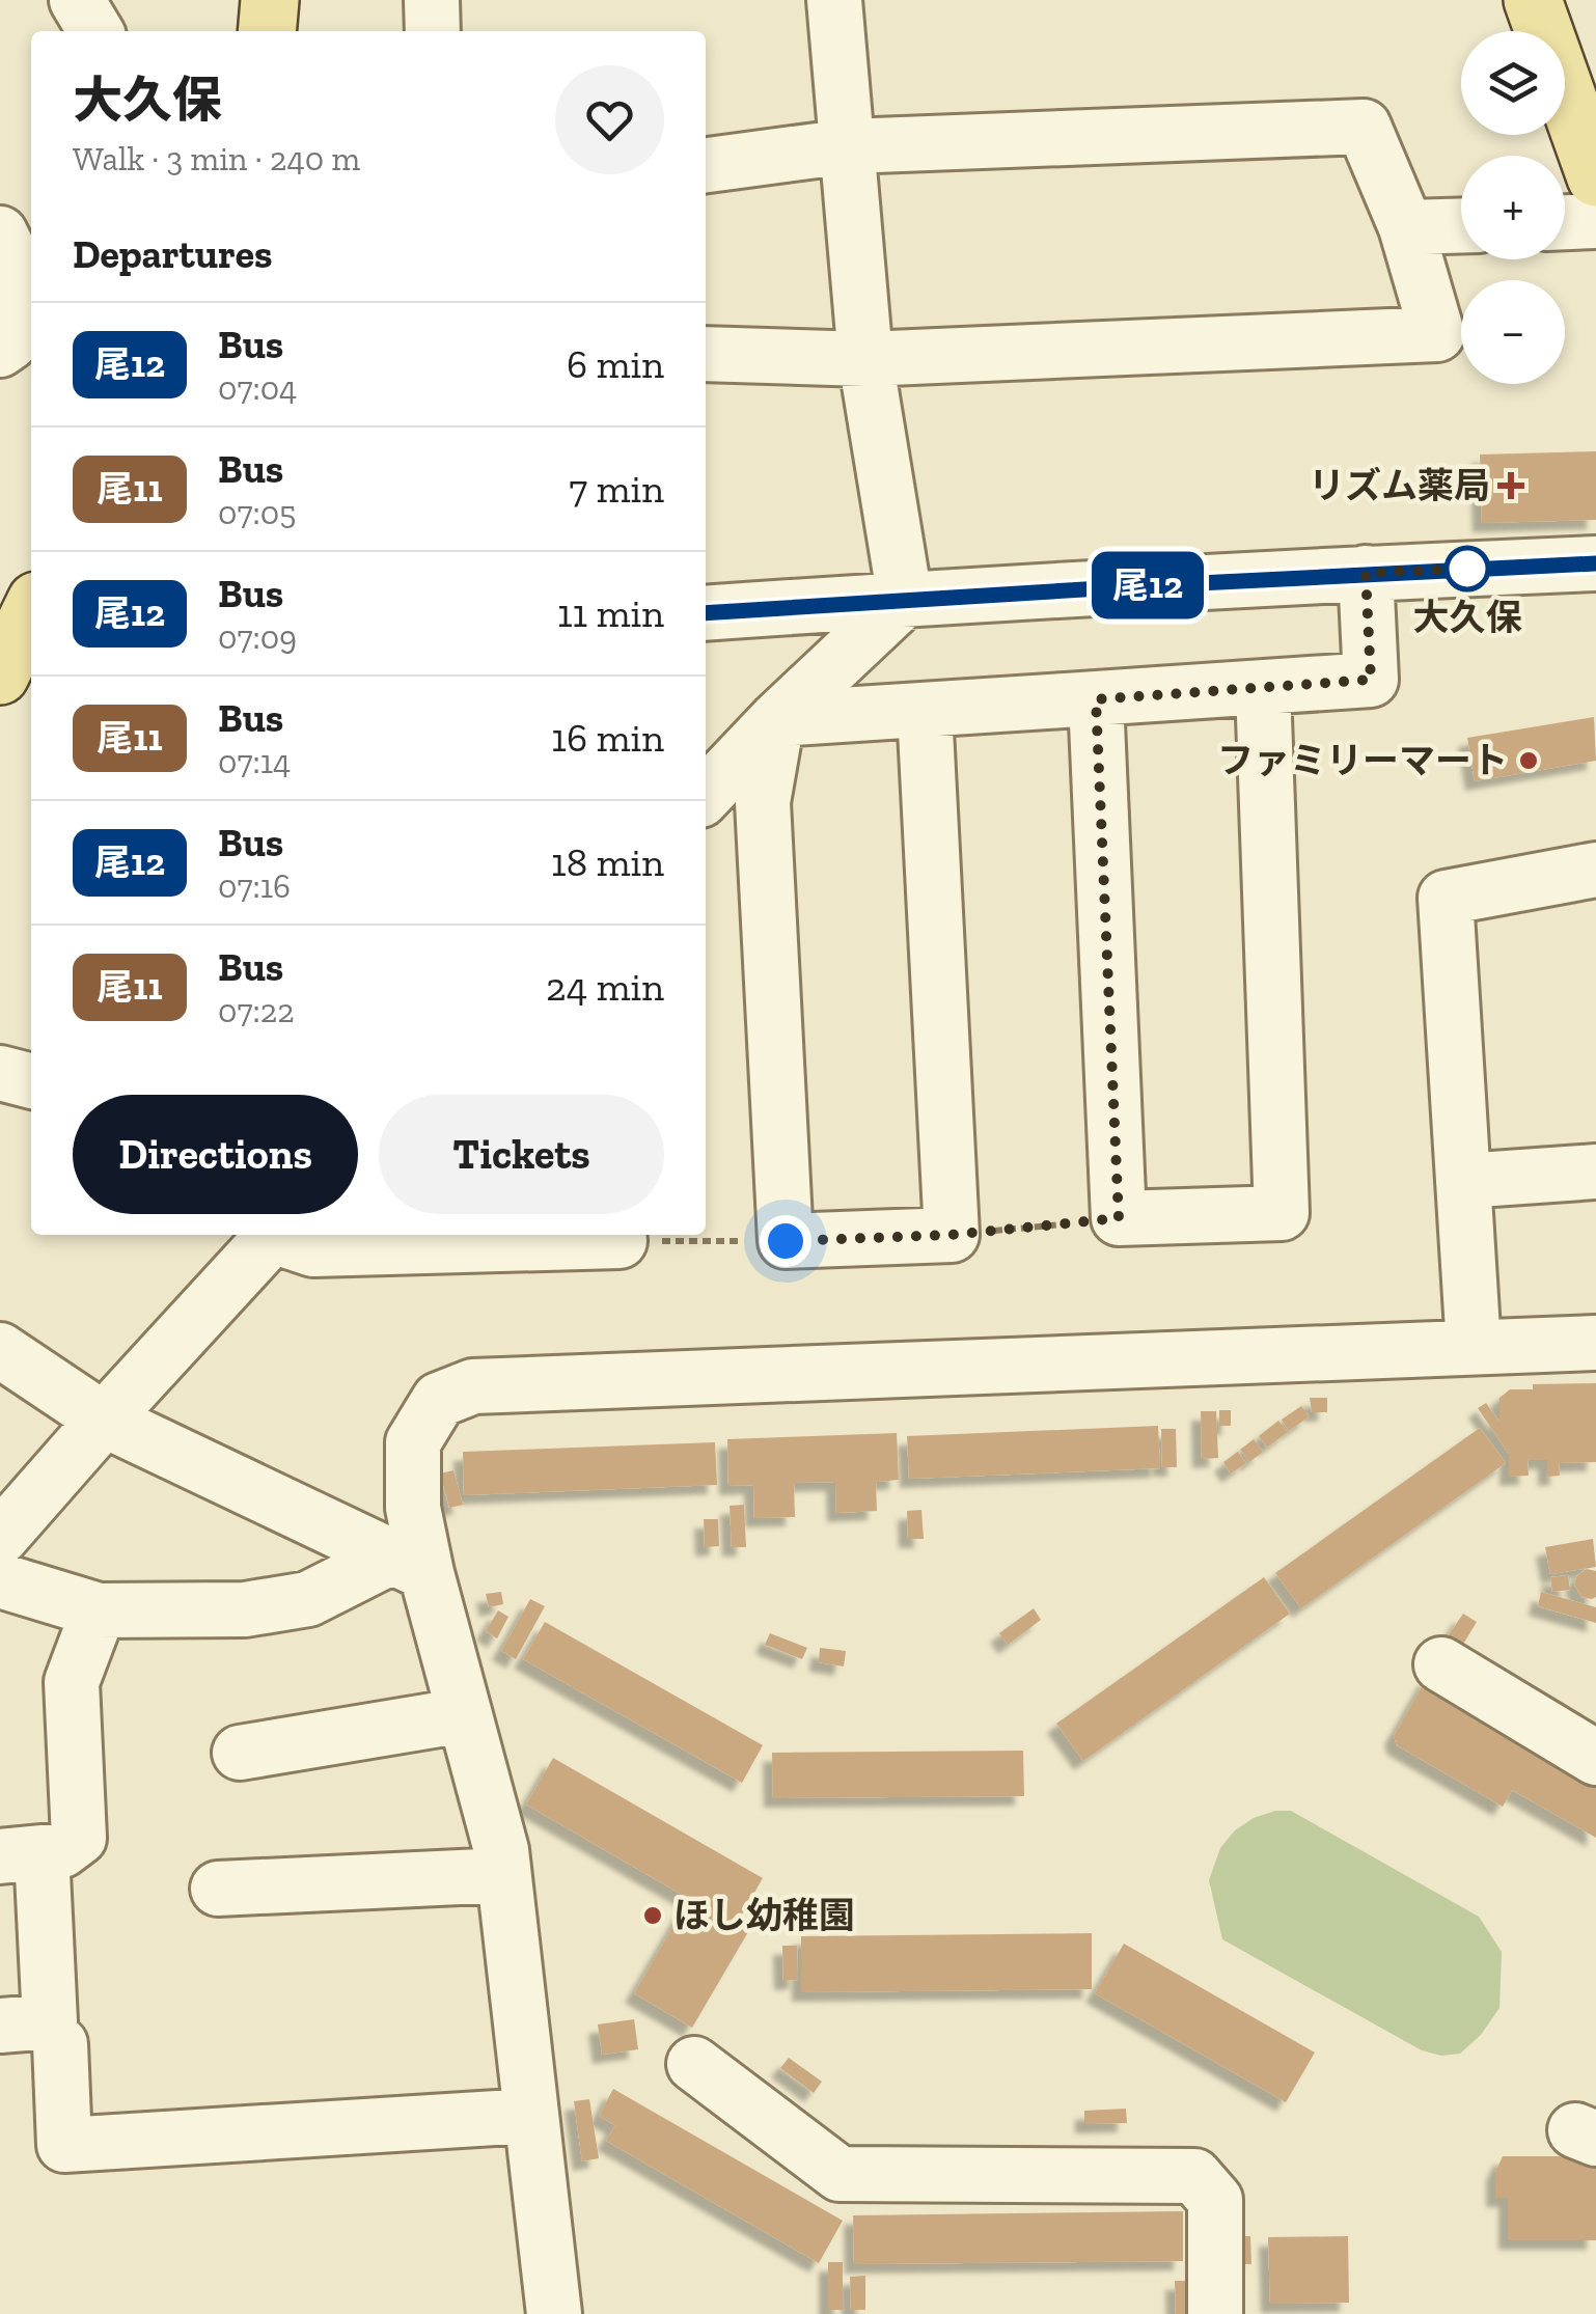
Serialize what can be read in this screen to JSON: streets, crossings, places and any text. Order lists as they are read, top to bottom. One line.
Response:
{"places":{"health":["リズム薬局"],"other":["大久保","ファミリーマート","ほし幼稚園"]},"lines":["bus line 尾12"],"page":{"on_map":"尾12","map_buttons":["+","−"],"heading":[["大久保","Walk · 3 min · 240 m"],"Departures"],"list":[{"mark":"尾12","name":"Bus","note":"07:04","value":"6 min"},{"mark":"尾11","name":"Bus","note":"07:05","value":"7 min"},{"mark":"尾12","name":"Bus","note":"07:09","value":"11 min"},{"mark":"尾11","name":"Bus","note":"07:14","value":"16 min"},{"mark":"尾12","name":"Bus","note":"07:16","value":"18 min"},{"mark":"尾11","name":"Bus","note":"07:22","value":"24 min"}],"buttons":["Directions","Tickets"]}}
